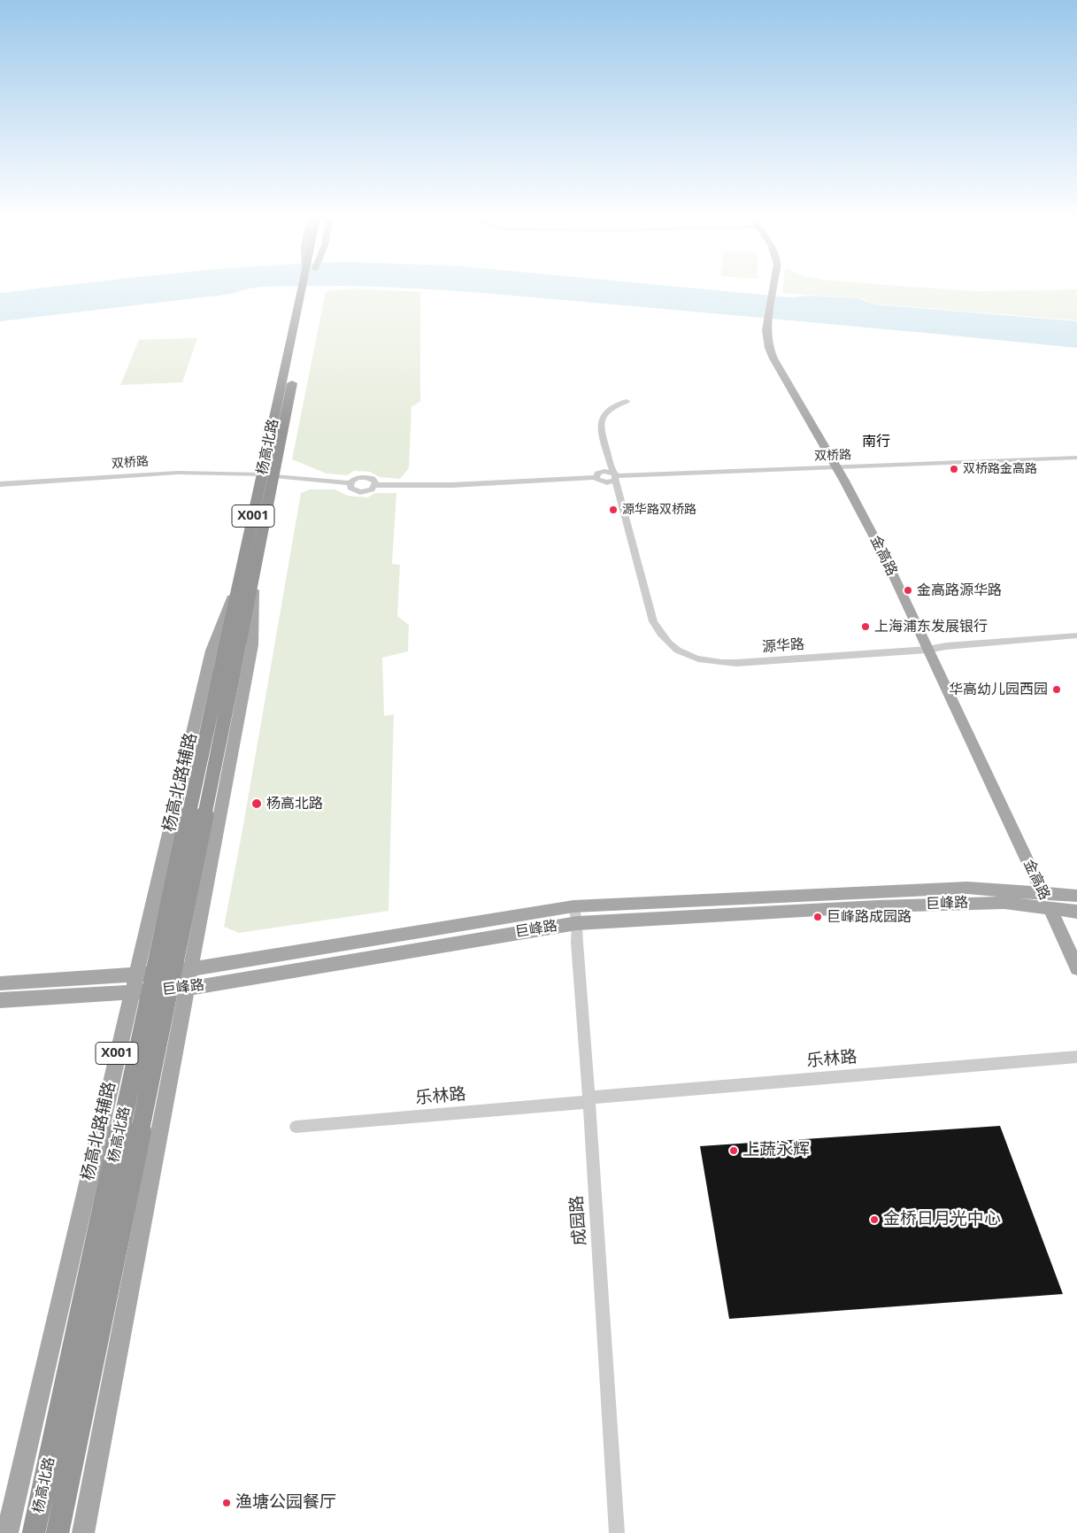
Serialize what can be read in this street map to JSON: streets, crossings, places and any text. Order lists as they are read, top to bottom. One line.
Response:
{"streets":{"highway":["杨高北路","X001"],"main road":["金高路","杨高北路辅路","巨峰路"],"street":["双桥路","源华路","乐林路","成园路"]},"crossings":[["杨高北路","双桥路"],["杨高北路","X001"],["杨高北路","杨高北路辅路"],["双桥路","金高路"],["双桥路","源华路"],["X001","杨高北路辅路"],["X001","巨峰路"],["金高路","源华路"],["金高路","巨峰路"],["杨高北路辅路","巨峰路"],["巨峰路","成园路"],["乐林路","成园路"]],"districts":["南行"],"places":["双桥路金高路","源华路双桥路","金高路源华路","上海浦东发展银行","华高幼儿园西园","杨高北路","巨峰路成园路","上蔬永辉","金桥日月光中心","渔塘公园餐厅"]}
